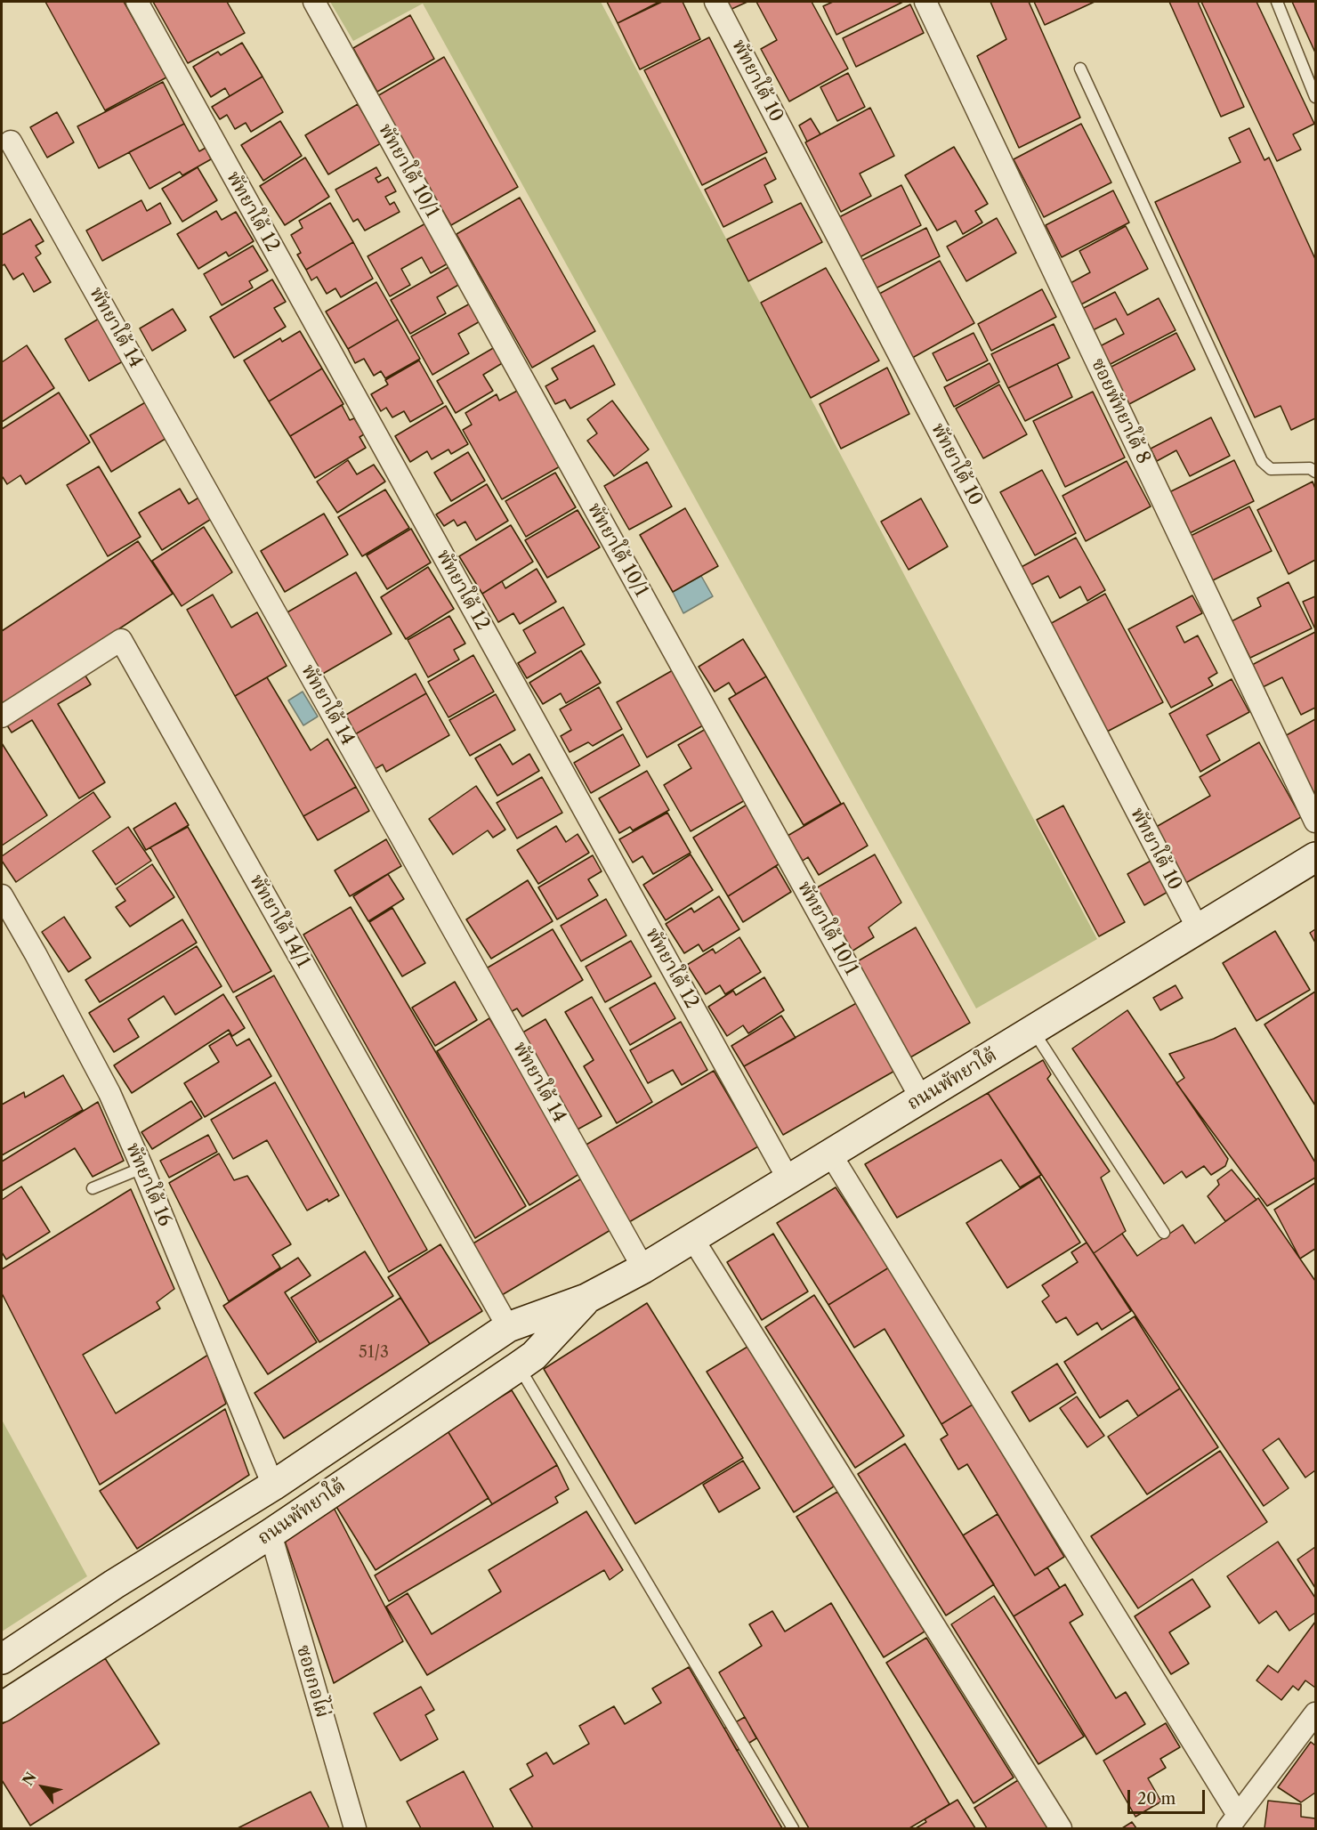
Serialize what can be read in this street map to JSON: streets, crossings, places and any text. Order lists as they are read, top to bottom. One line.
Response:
{"streets":{"main road":["ถนนพัทยาใต้"],"street":["พัทยาใต้ 10","พัทยาใต้ 10/1","พัทยาใต้ 12","พัทยาใต้ 14","ซอยพัทยาใต้ 8","พัทยาใต้ 14/1","พัทยาใต้ 16","ซอยกอไผ่"]},"crossings":[["พัทยาใต้ 10","ถนนพัทยาใต้"],["พัทยาใต้ 10/1","ถนนพัทยาใต้"],["พัทยาใต้ 12","ถนนพัทยาใต้"],["พัทยาใต้ 14","ถนนพัทยาใต้"],["พัทยาใต้ 14/1","ถนนพัทยาใต้"],["ถนนพัทยาใต้","พัทยาใต้ 16"],["ถนนพัทยาใต้","ซอยกอไผ่"]],"house_numbers":["51/3"],"scale_bar":"20 m","north":"top left"}
